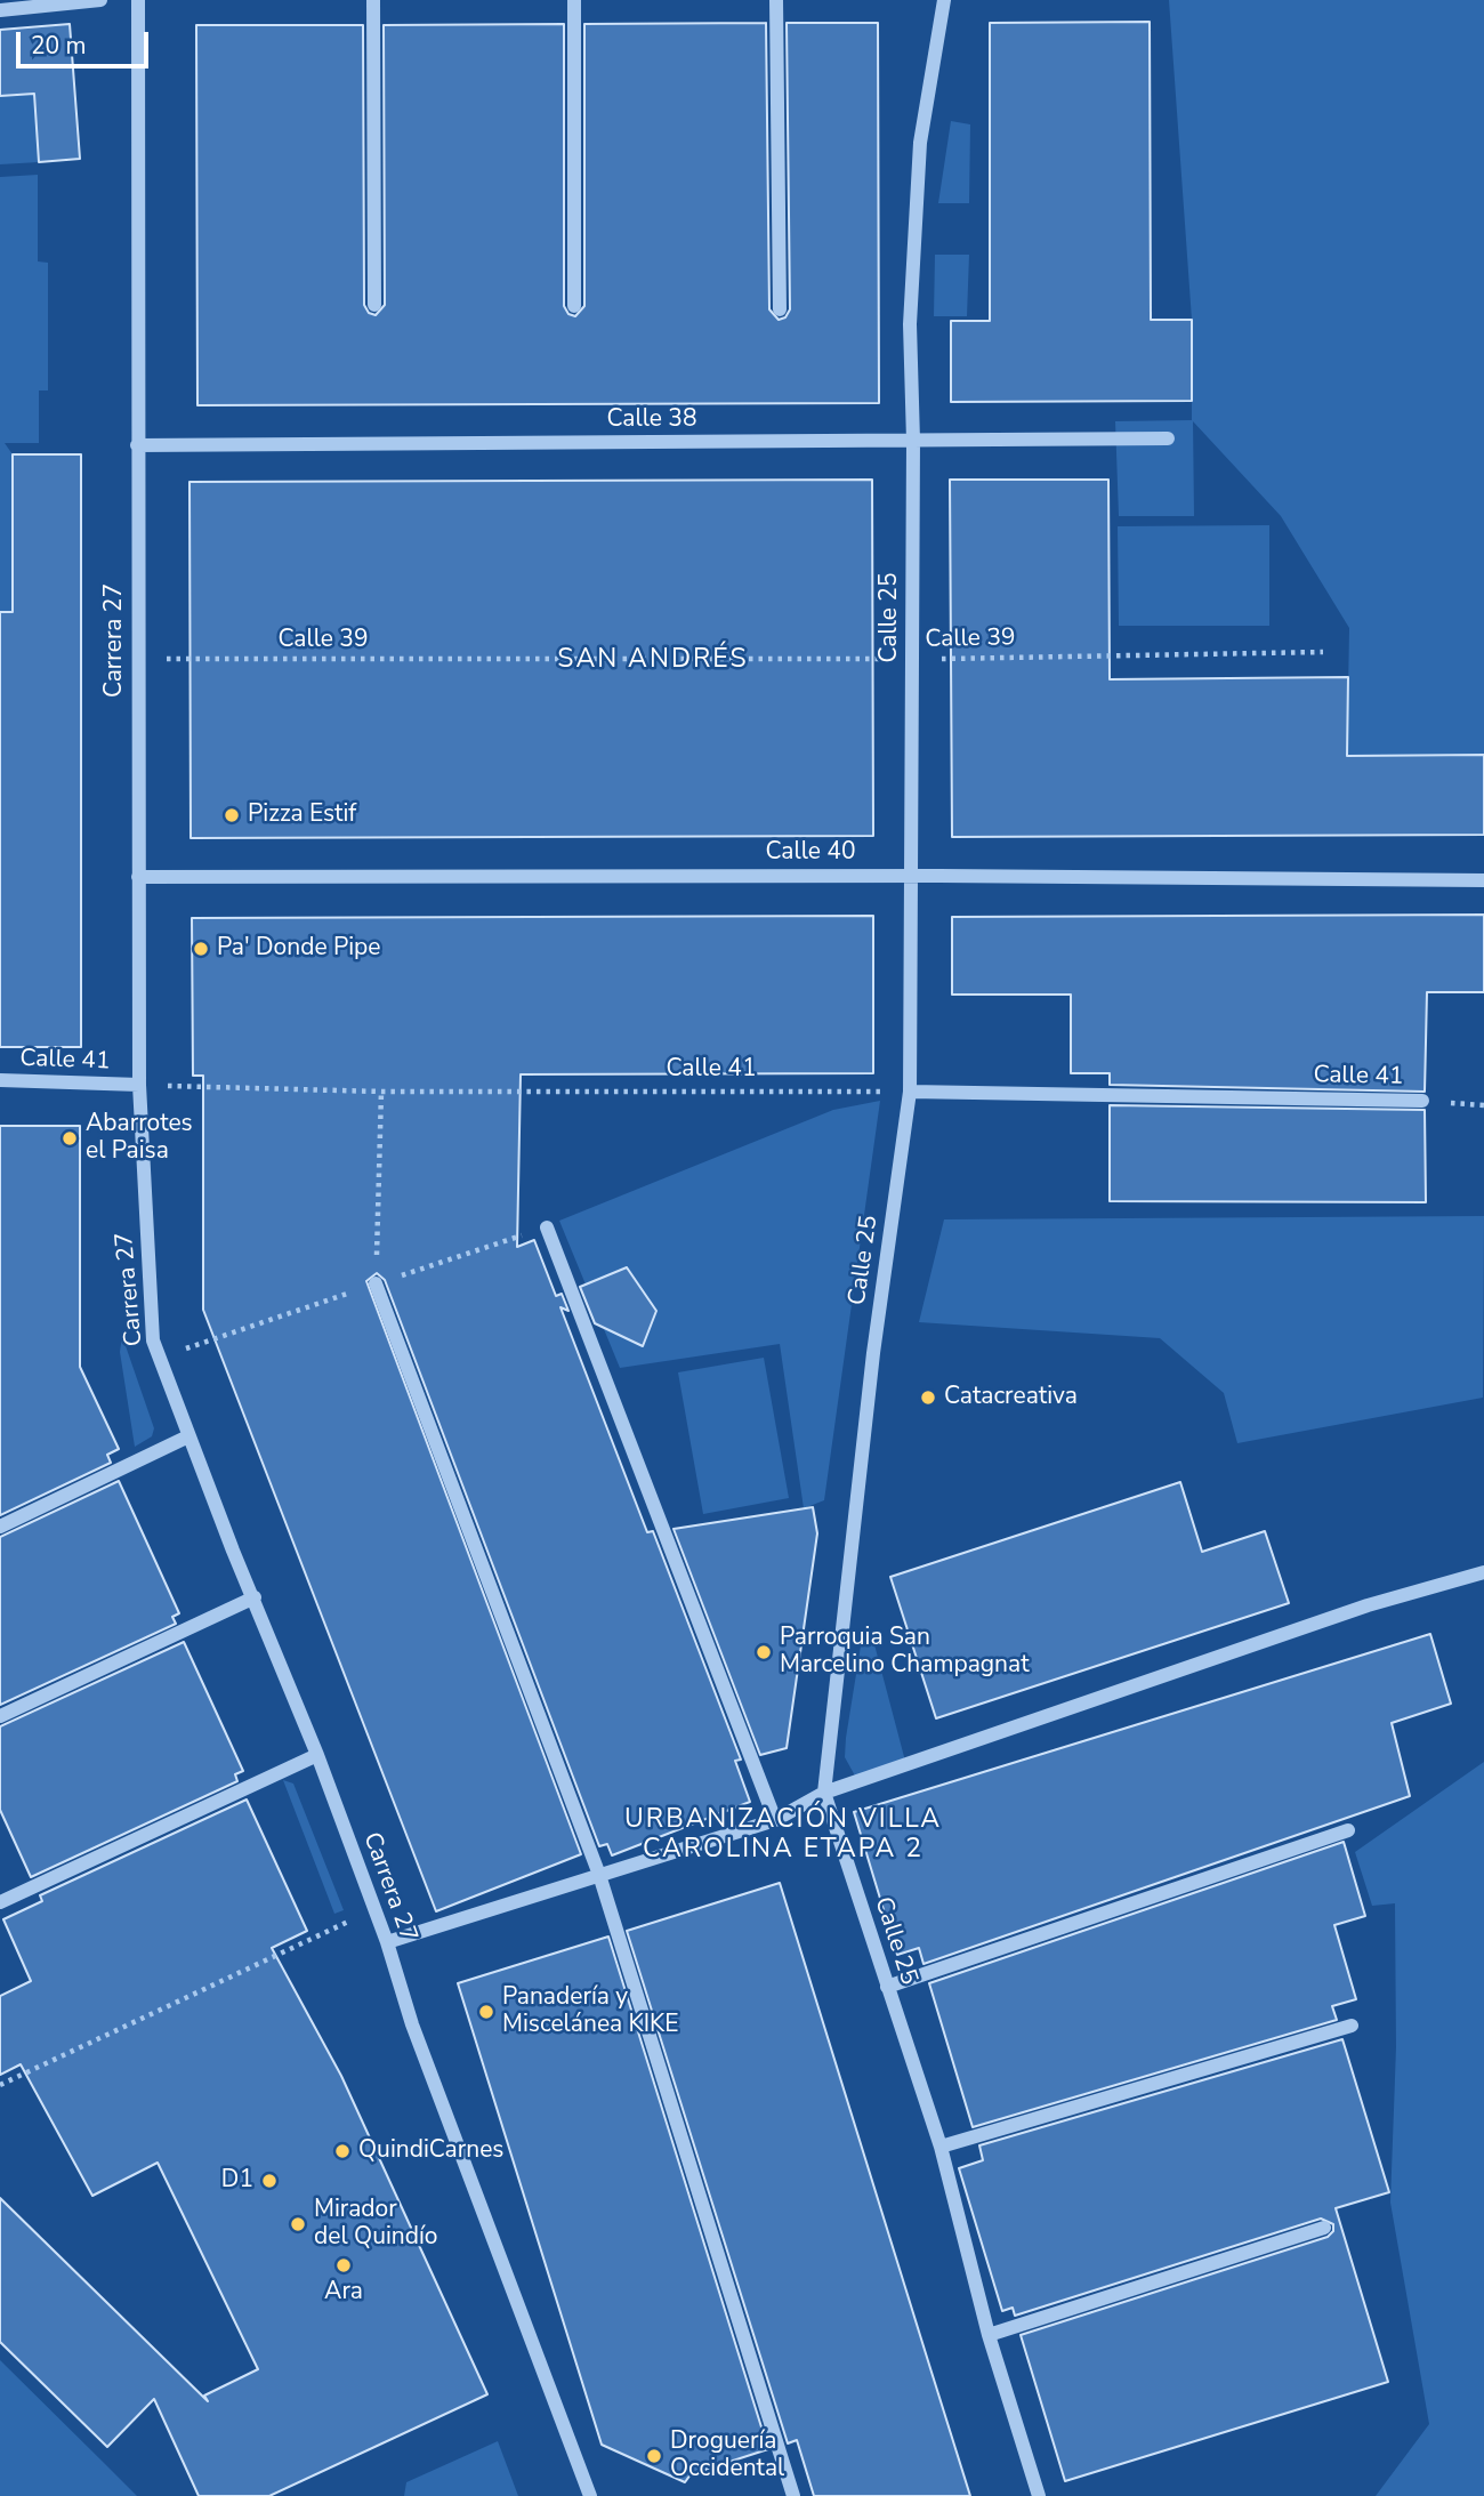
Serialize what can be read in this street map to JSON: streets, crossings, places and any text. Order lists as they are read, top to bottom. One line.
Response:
{"streets":{"street":["Calle 38","Calle 25","Carrera 27","Calle 40","Calle 41"],"path":["Calle 39"]},"crossings":[["Calle 38","Calle 25"],["Calle 38","Carrera 27"],["Calle 25","Calle 39"],["Calle 25","Calle 40"],["Calle 25","Calle 41"],["Calle 39","Carrera 27"],["Carrera 27","Calle 40"],["Carrera 27","Calle 41"]],"districts":["SAN ANDRÉS","URBANIZACIÓN VILLA CAROLINA ETAPA 2"],"places":["Pizza Estif","Pa' Donde Pipe","Abarrotes el Paisa","Catacreativa","Parroquia San Marcelino Champagnat","Panadería y Miscelánea KIKE","QuindiCarnes","D1","Mirador del Quindío","Ara","Droguería Occidental"],"scale_bar":"20 m"}
